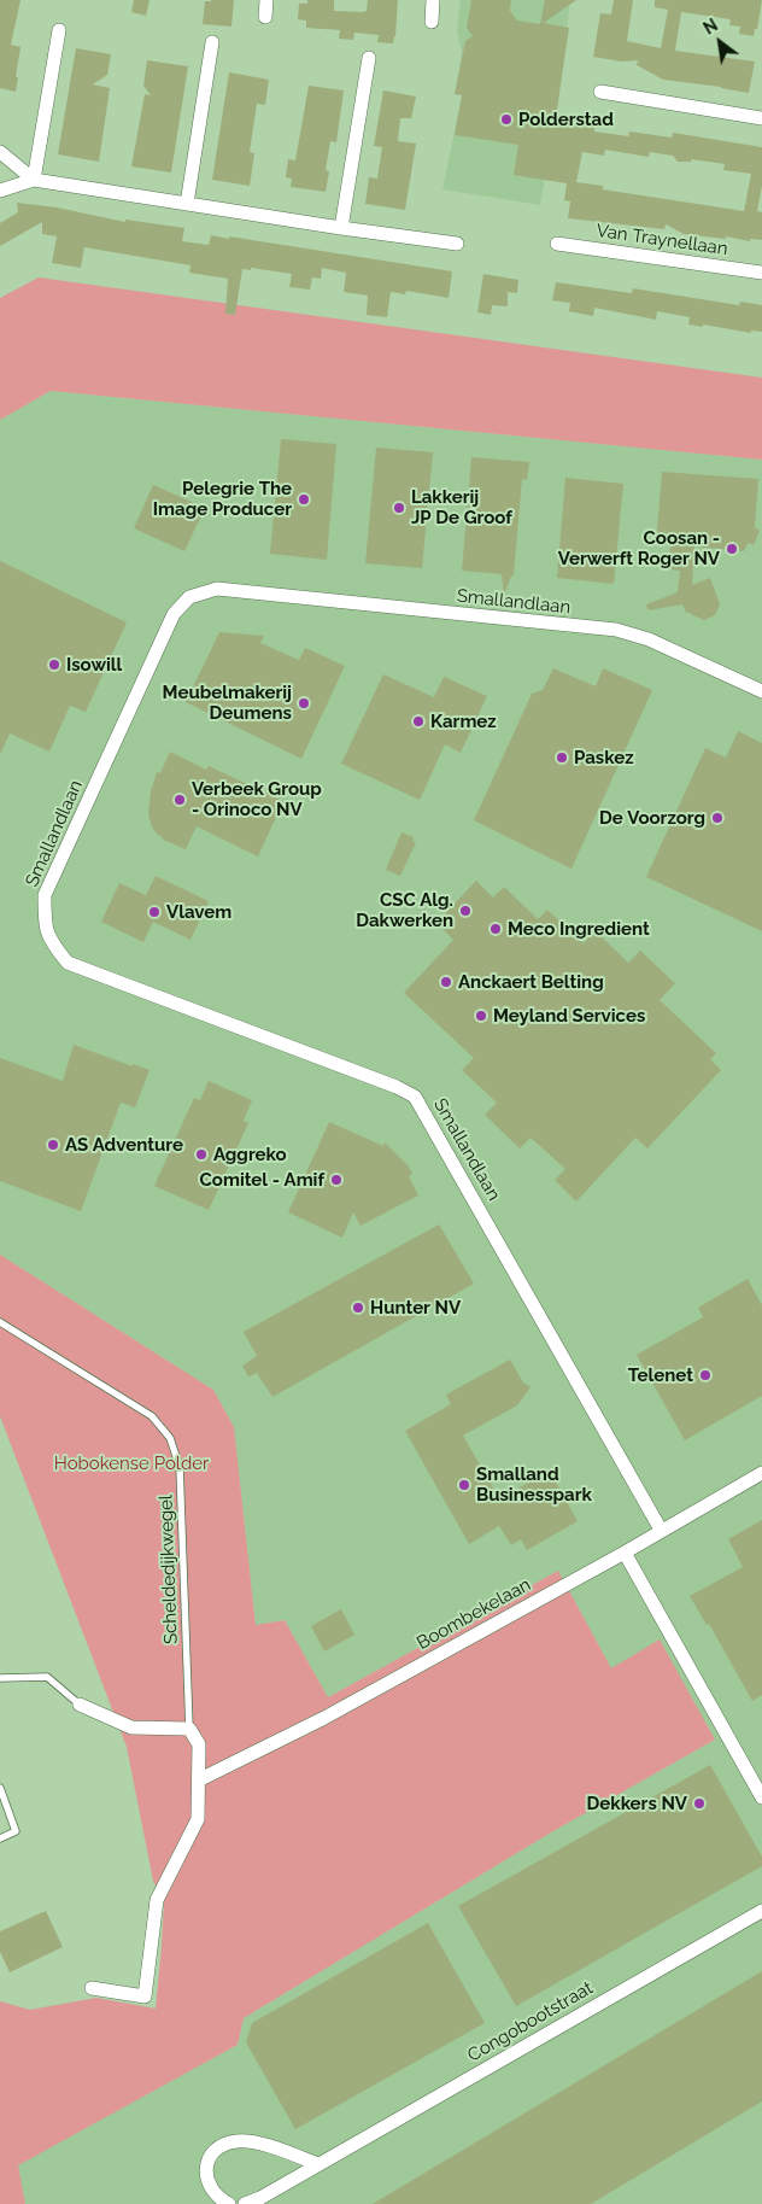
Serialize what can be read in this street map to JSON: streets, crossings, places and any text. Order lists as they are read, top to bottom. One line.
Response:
{"streets":{"street":["Van Traynellaan","Smallandlaan","Boombekelaan","Congobootstraat"],"lane":["Scheldedijkwegel"]},"crossings":[["Smallandlaan","Boombekelaan"]],"parks":["Hobokense Polder"],"places":["Polderstad","Pelegrie The Image Producer","Lakkerij JP De Groof","Coosan - Verwerft Roger NV","Isowill","Meubelmakerij Deumens","Karmez","Paskez","Verbeek Group - Orinoco NV","De Voorzorg","CSC Alg. Dakwerken","Vlavem","Meco Ingredient","Anckaert Belting","Meyland Services","AS Adventure","Aggreko","Comitel - Amif","Hunter NV","Telenet","Smalland Businesspark","Dekkers NV"],"north":"top left"}
